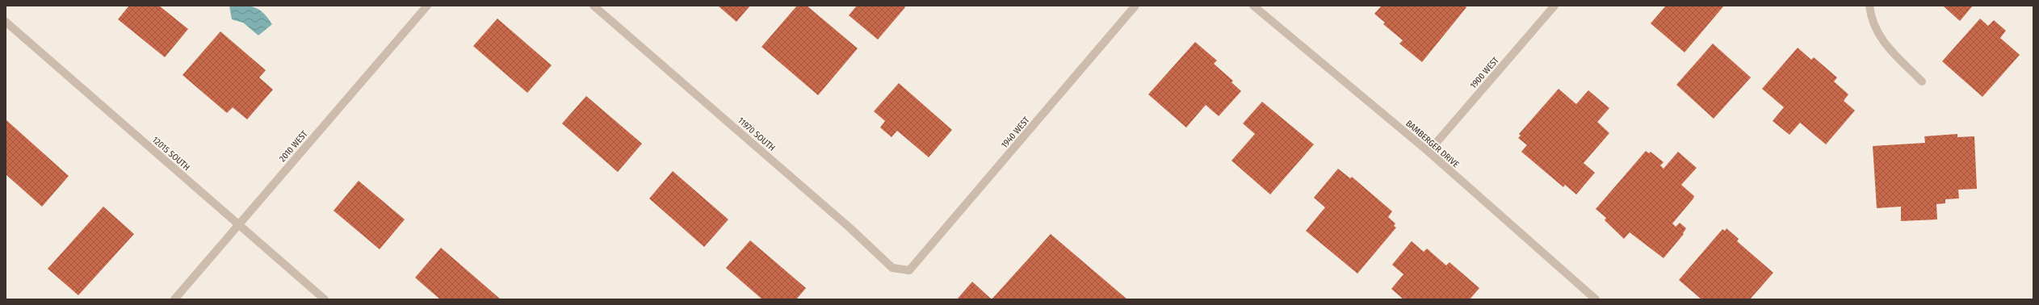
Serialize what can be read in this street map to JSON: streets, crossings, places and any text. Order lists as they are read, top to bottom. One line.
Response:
{"streets":{"street":["1900 WEST","1940 WEST","11970 SOUTH","BAMBERGER DRIVE","2010 WEST","12015 SOUTH"]},"crossings":[["1900 WEST","BAMBERGER DRIVE"],["1940 WEST","11970 SOUTH"],["2010 WEST","12015 SOUTH"]]}
